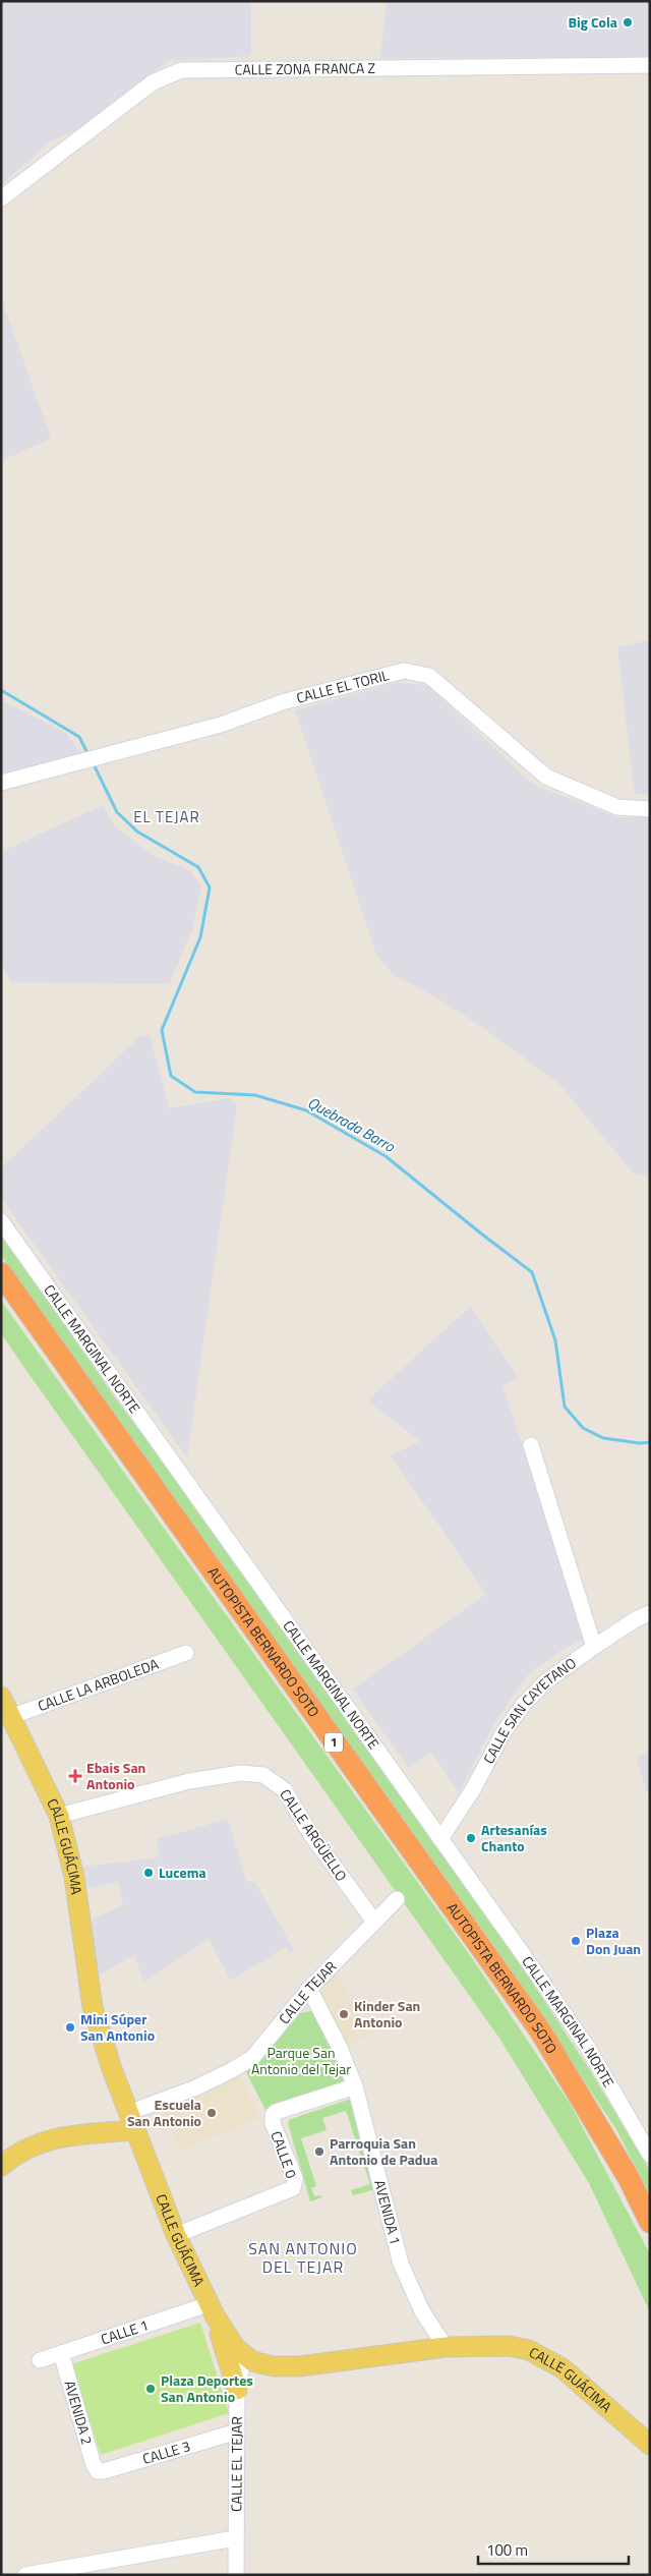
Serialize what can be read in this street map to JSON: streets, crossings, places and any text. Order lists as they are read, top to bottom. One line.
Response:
{"streets":{"highway":["AUTOPISTA BERNARDO SOTO","1"],"main road":["CALLE GUÁCIMA"],"street":["CALLE ZONA FRANCA Z","CALLE EL TORIL","CALLE MARGINAL NORTE","CALLE LA ARBOLEDA","CALLE SAN CAYETANO","CALLE ARGÜELLO","CALLE TEJAR","CALLE 0","AVENIDA 1","CALLE 1","AVENIDA 2","CALLE 3","CALLE EL TEJAR"]},"crossings":[["CALLE MARGINAL NORTE","CALLE SAN CAYETANO"],["CALLE LA ARBOLEDA","CALLE GUÁCIMA"],["CALLE ARGÜELLO","CALLE GUÁCIMA"],["CALLE ARGÜELLO","CALLE TEJAR"],["CALLE GUÁCIMA","CALLE TEJAR"],["CALLE GUÁCIMA","CALLE 0"],["CALLE GUÁCIMA","AVENIDA 1"],["CALLE GUÁCIMA","CALLE 1"],["CALLE GUÁCIMA","CALLE EL TEJAR"],["CALLE TEJAR","AVENIDA 1"],["CALLE 0","AVENIDA 1"],["CALLE 1","AVENIDA 2"],["AVENIDA 2","CALLE 3"],["CALLE 3","CALLE EL TEJAR"]],"districts":["EL TEJAR","SAN ANTONIO DEL TEJAR"],"water":["Quebrada Barro"],"parks":["Parque San Antonio del Tejar"],"places":{"other":["Big Cola","Artesanías Chanto","Lucema","Plaza Don Juan","Kinder San Antonio","Mini Súper San Antonio","Escuela San Antonio","Parroquia San Antonio de Padua","Plaza Deportes San Antonio"],"health":["Ebais San Antonio"]},"scale_bar":"100 m"}
